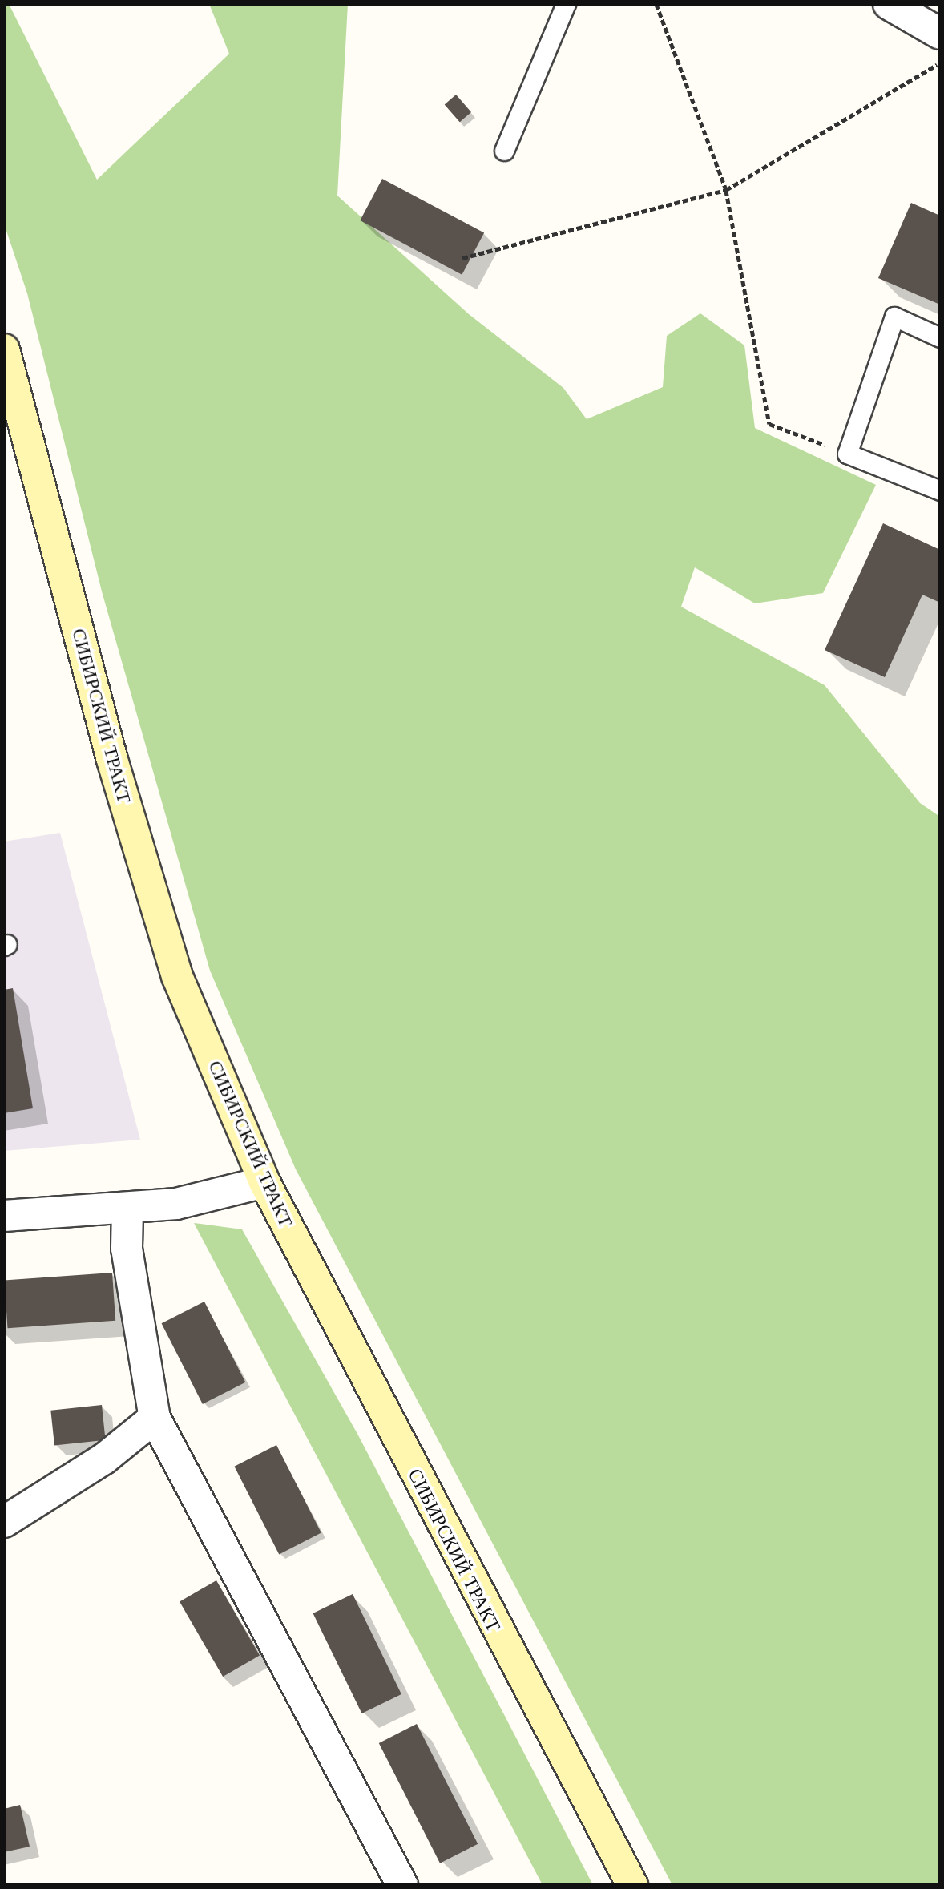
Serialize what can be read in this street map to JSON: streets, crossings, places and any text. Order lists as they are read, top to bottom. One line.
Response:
{"streets":{"main road":["СИБИРСКИЙ ТРАКТ"]}}
